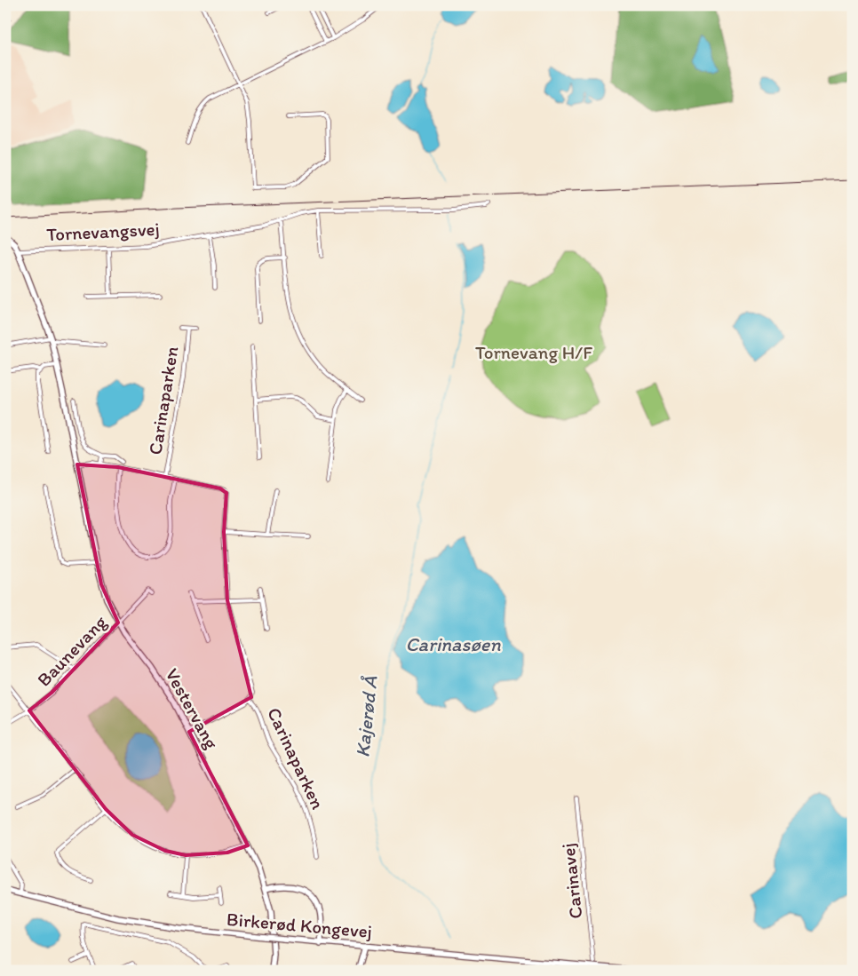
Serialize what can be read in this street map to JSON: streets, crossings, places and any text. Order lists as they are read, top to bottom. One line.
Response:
{"streets":{"street":["Tornevangsvej","Carinaparken","Baunevang","Vestervang","Carinavej","Birkerød Kongevej"]},"crossings":[["Tornevangsvej","Vestervang"],["Carinaparken","Vestervang"],["Baunevang","Vestervang"],["Carinavej","Birkerød Kongevej"]],"water":["Carinasøen","Kajerød Å"],"parks":["Tornevang H/F"]}
